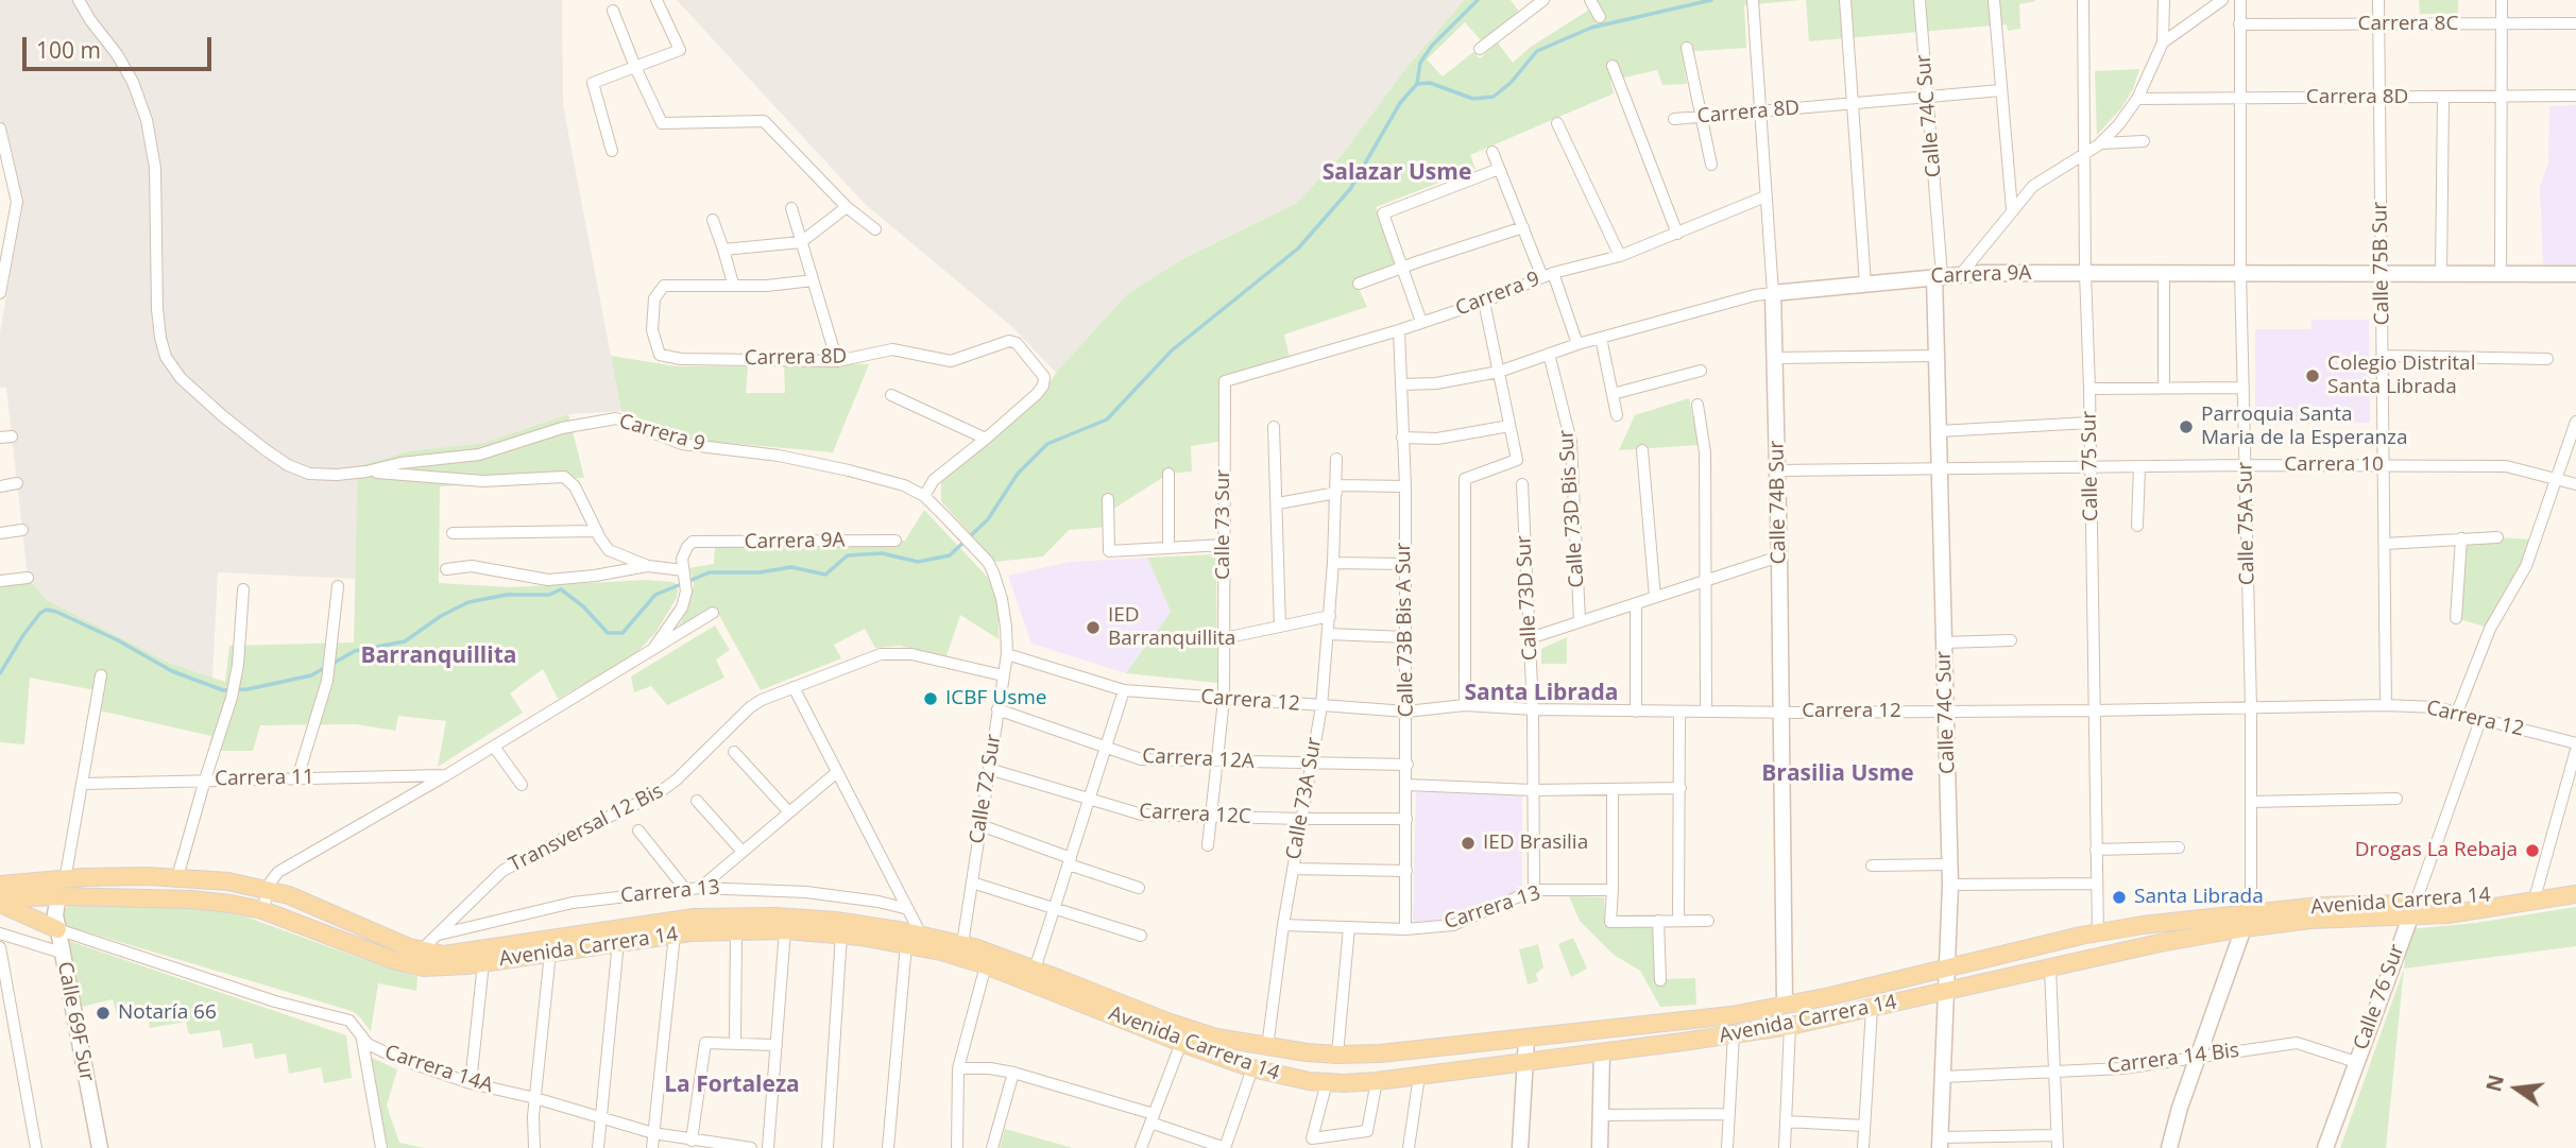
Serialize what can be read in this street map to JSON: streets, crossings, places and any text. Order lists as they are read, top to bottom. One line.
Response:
{"streets":{"main road":["Avenida Carrera 14"],"street":["Carrera 8C","Carrera 8D","Calle 74C Sur","Calle 75B Sur","Carrera 9A","Carrera 9","Carrera 10","Calle 75 Sur","Calle 74B Sur","Calle 73D Bis Sur","Calle 75A Sur","Calle 73 Sur","Calle 73D Sur","Calle 73B Bis A Sur","Carrera 12","Carrera 12A","Carrera 11","Calle 72 Sur","Calle 73A Sur","Carrera 12C","Transversal 12 Bis","Carrera 13","Calle 76 Sur","Calle 69F Sur","Carrera 14 Bis","Carrera 14A"]},"crossings":[["Carrera 8C","Calle 75B Sur"],["Carrera 8C","Calle 75A Sur"],["Carrera 8D","Calle 74C Sur"],["Carrera 8D","Calle 75B Sur"],["Carrera 8D","Calle 74B Sur"],["Carrera 8D","Calle 75A Sur"],["Calle 74C Sur","Carrera 9A"],["Calle 74C Sur","Carrera 10"],["Calle 74C Sur","Carrera 12"],["Calle 74C Sur","Avenida Carrera 14"],["Calle 74C Sur","Carrera 14 Bis"],["Calle 75B Sur","Carrera 9A"],["Calle 75B Sur","Carrera 10"],["Calle 75B Sur","Carrera 12"],["Carrera 9A","Calle 75 Sur"],["Carrera 9A","Calle 74B Sur"],["Carrera 9A","Calle 73D Bis Sur"],["Carrera 9A","Calle 75A Sur"],["Carrera 9A","Calle 73B Bis A Sur"],["Carrera 9","Calle 74B Sur"],["Carrera 9","Calle 73 Sur"],["Carrera 9","Calle 73B Bis A Sur"],["Carrera 9","Calle 72 Sur"],["Carrera 10","Calle 75 Sur"],["Carrera 10","Calle 74B Sur"],["Carrera 10","Calle 75A Sur"],["Calle 75 Sur","Carrera 12"],["Calle 75 Sur","Avenida Carrera 14"],["Calle 74B Sur","Carrera 12"],["Calle 74B Sur","Avenida Carrera 14"],["Calle 75A Sur","Carrera 12"],["Calle 75A Sur","Avenida Carrera 14"],["Calle 75A Sur","Carrera 14 Bis"],["Calle 73 Sur","Carrera 12"],["Calle 73 Sur","Carrera 12A"],["Calle 73 Sur","Carrera 12C"],["Calle 73D Sur","Carrera 12"],["Calle 73D Sur","Carrera 13"],["Calle 73B Bis A Sur","Carrera 12"],["Calle 73B Bis A Sur","Carrera 12A"],["Calle 73B Bis A Sur","Carrera 12C"],["Calle 73B Bis A Sur","Carrera 13"],["Carrera 12","Calle 72 Sur"],["Carrera 12","Calle 73A Sur"],["Carrera 12","Calle 76 Sur"],["Carrera 12A","Calle 72 Sur"],["Carrera 12A","Calle 73A Sur"],["Calle 72 Sur","Carrera 12C"],["Calle 72 Sur","Avenida Carrera 14"],["Calle 73A Sur","Carrera 12C"],["Calle 73A Sur","Carrera 13"],["Calle 73A Sur","Avenida Carrera 14"],["Transversal 12 Bis","Carrera 13"],["Transversal 12 Bis","Avenida Carrera 14"],["Avenida Carrera 14","Calle 76 Sur"],["Avenida Carrera 14","Calle 69F Sur"],["Calle 76 Sur","Carrera 14 Bis"],["Calle 69F Sur","Carrera 14A"]],"districts":["Salazar Usme","Barranquillita","Santa Librada","Brasilia Usme","La Fortaleza"],"places":["Colegio Distrital Santa Librada","Parroquia Santa Maria de la Esperanza","IED Barranquillita","ICBF Usme","IED Brasilia","Drogas La Rebaja","Santa Librada","Notaría 66"],"scale_bar":"100 m","north":"left"}
